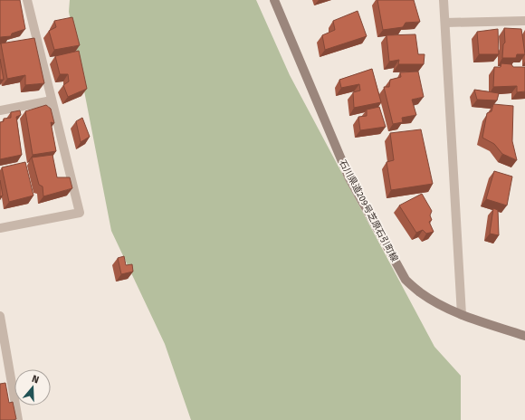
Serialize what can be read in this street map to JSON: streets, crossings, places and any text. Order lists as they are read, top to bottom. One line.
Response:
{"streets":{"main road":["石川県道209号芝原石引町線"]},"north":"top"}
